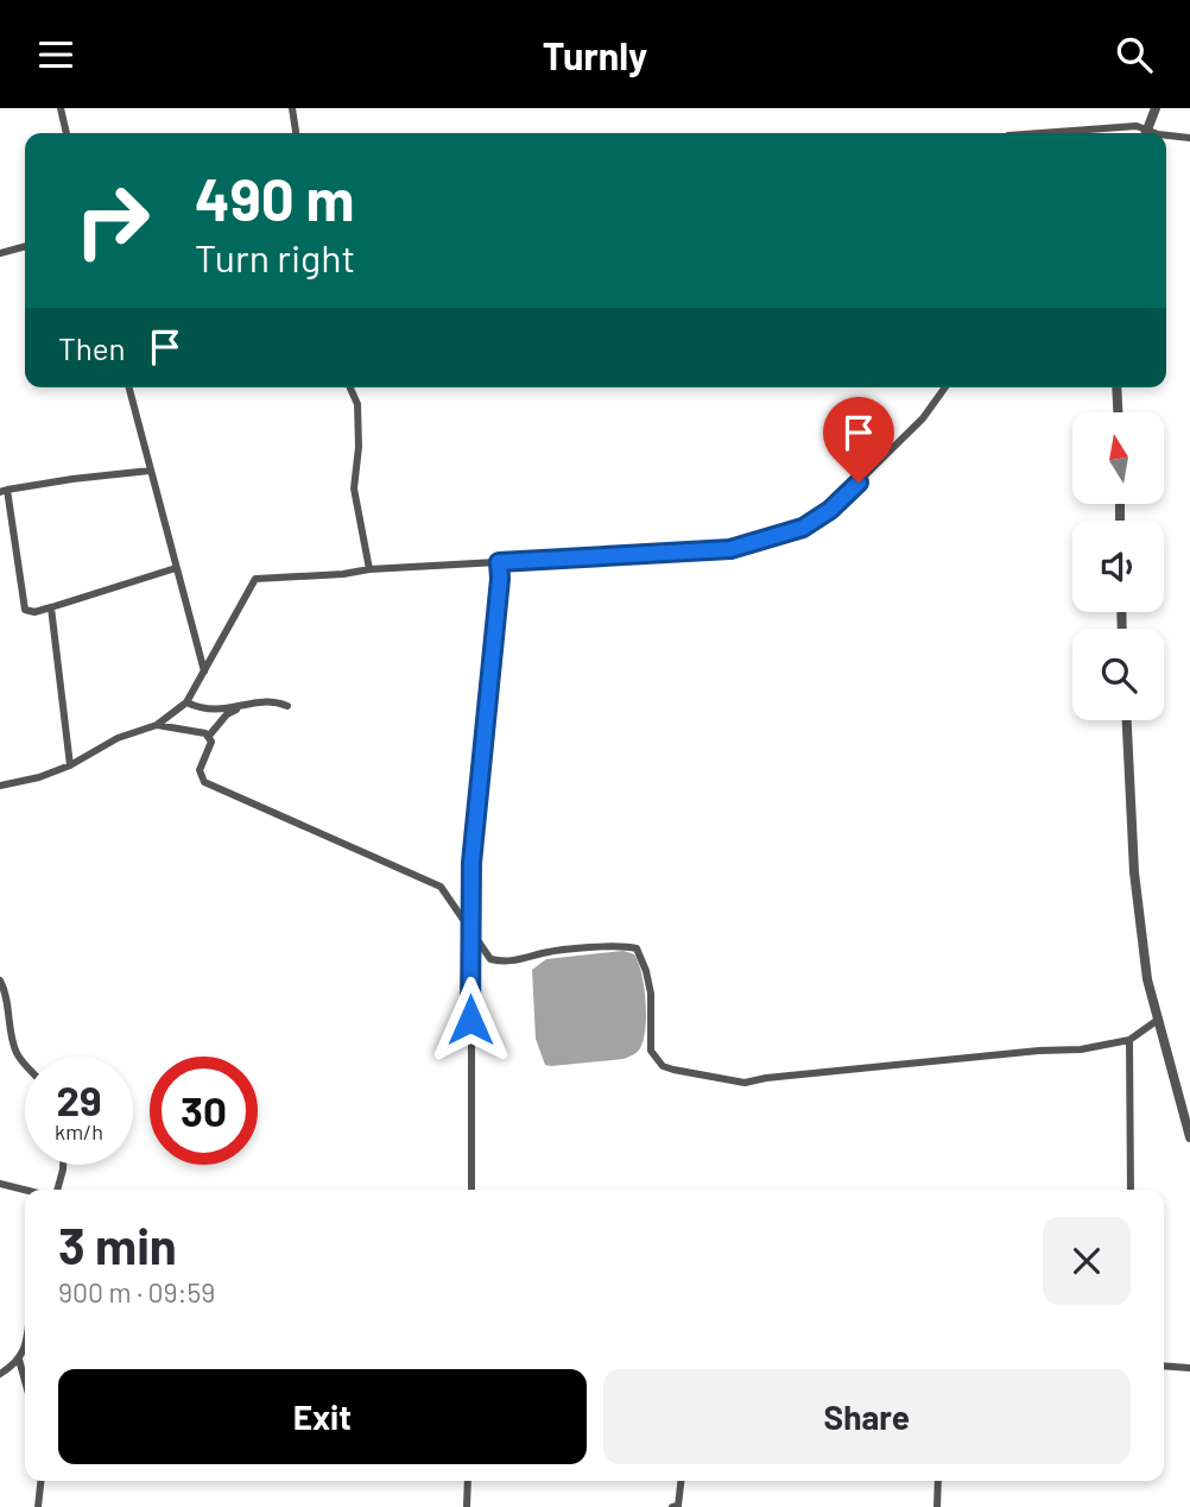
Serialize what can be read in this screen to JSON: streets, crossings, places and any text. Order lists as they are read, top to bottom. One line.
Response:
{"north":"top","page":{"header":"Turnly","turn":["490 m","Turn right"],"then":"Then","speed":"29 km/h","limit":"30","heading":["3 min","900 m · 09:59"],"buttons":["Exit","Share"]}}
